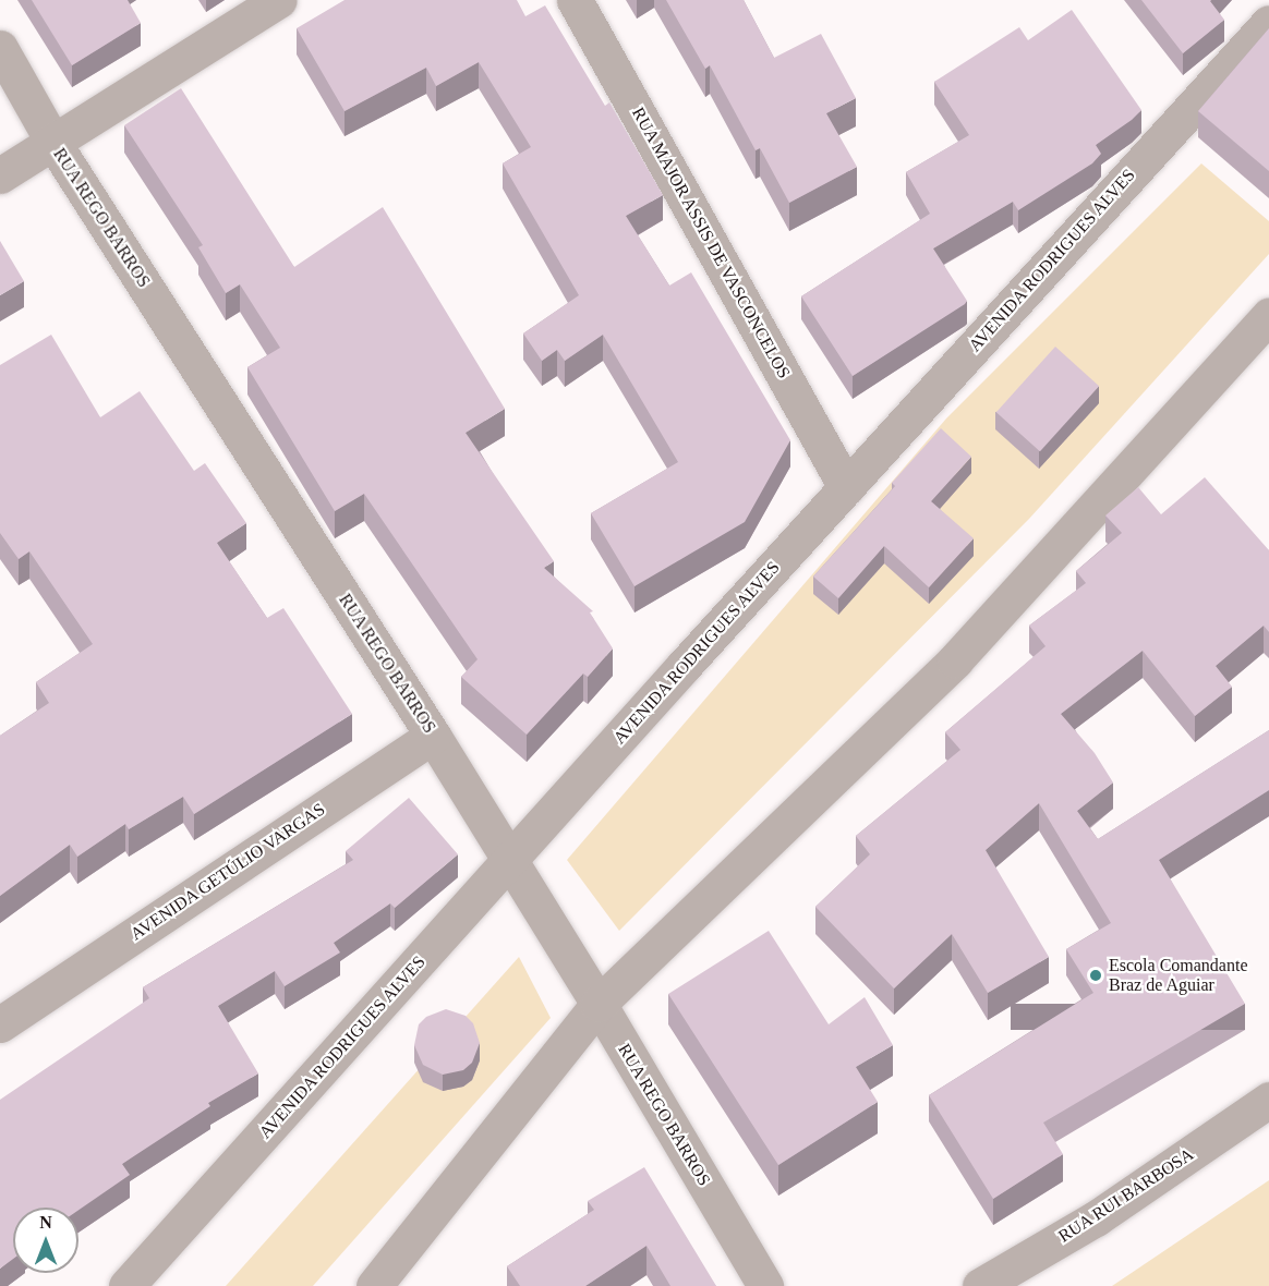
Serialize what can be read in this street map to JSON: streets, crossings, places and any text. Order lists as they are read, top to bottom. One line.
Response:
{"streets":{"street":["RUA REGO BARROS","RUA MAJOR ASSIS DE VASCONCELOS","AVENIDA RODRIGUES ALVES","AVENIDA GETÚLIO VARGAS","RUA RUI BARBOSA"]},"crossings":[["RUA REGO BARROS","AVENIDA RODRIGUES ALVES"],["RUA REGO BARROS","AVENIDA GETÚLIO VARGAS"],["RUA MAJOR ASSIS DE VASCONCELOS","AVENIDA RODRIGUES ALVES"]],"places":["Escola Comandante Braz de Aguiar"],"north":"top"}
